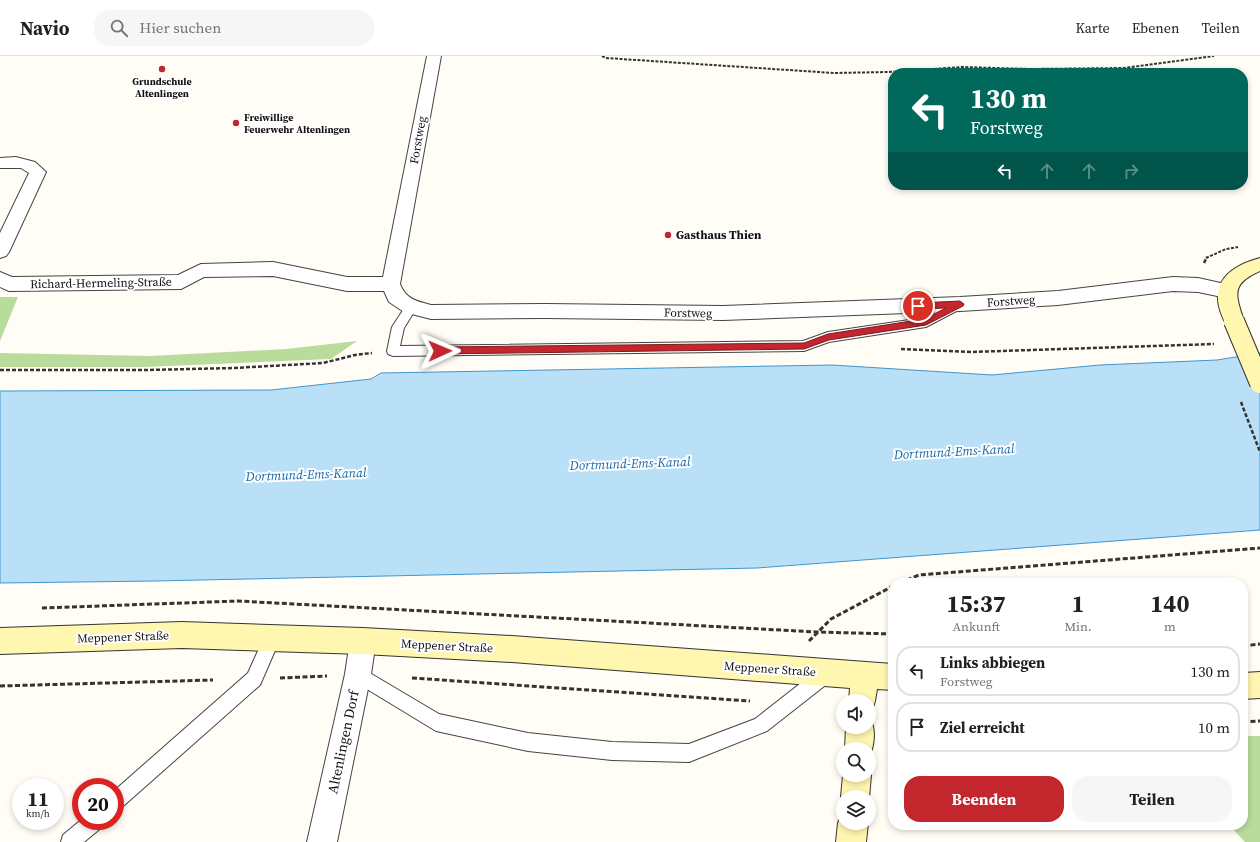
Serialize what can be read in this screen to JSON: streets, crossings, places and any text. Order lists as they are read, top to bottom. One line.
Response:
{"streets":{"main road":["Meppener Straße"],"street":["Forstweg","Richard-Hermeling-Straße","Altenlingen Dorf"]},"crossings":[["Forstweg","Richard-Hermeling-Straße"],["Meppener Straße","Altenlingen Dorf"]],"water":["Dortmund-Ems-Kanal"],"places":["Grundschule Altenlingen","Freiwillige Feuerwehr Altenlingen","Gasthaus Thien"],"page":{"header":"Navio","search":"Hier suchen","nav":["Karte","Ebenen","Teilen"],"turn":["130 m","Forstweg"],"eta":["15:37","Ankunft","1","Min.","140","m"],"list":[{"name":"Links abbiegen","note":"Forstweg","value":"130 m"},{"name":"Ziel erreicht","value":"10 m"}],"buttons":["Beenden","Teilen"],"speed":"11 km/h","limit":"20"}}
